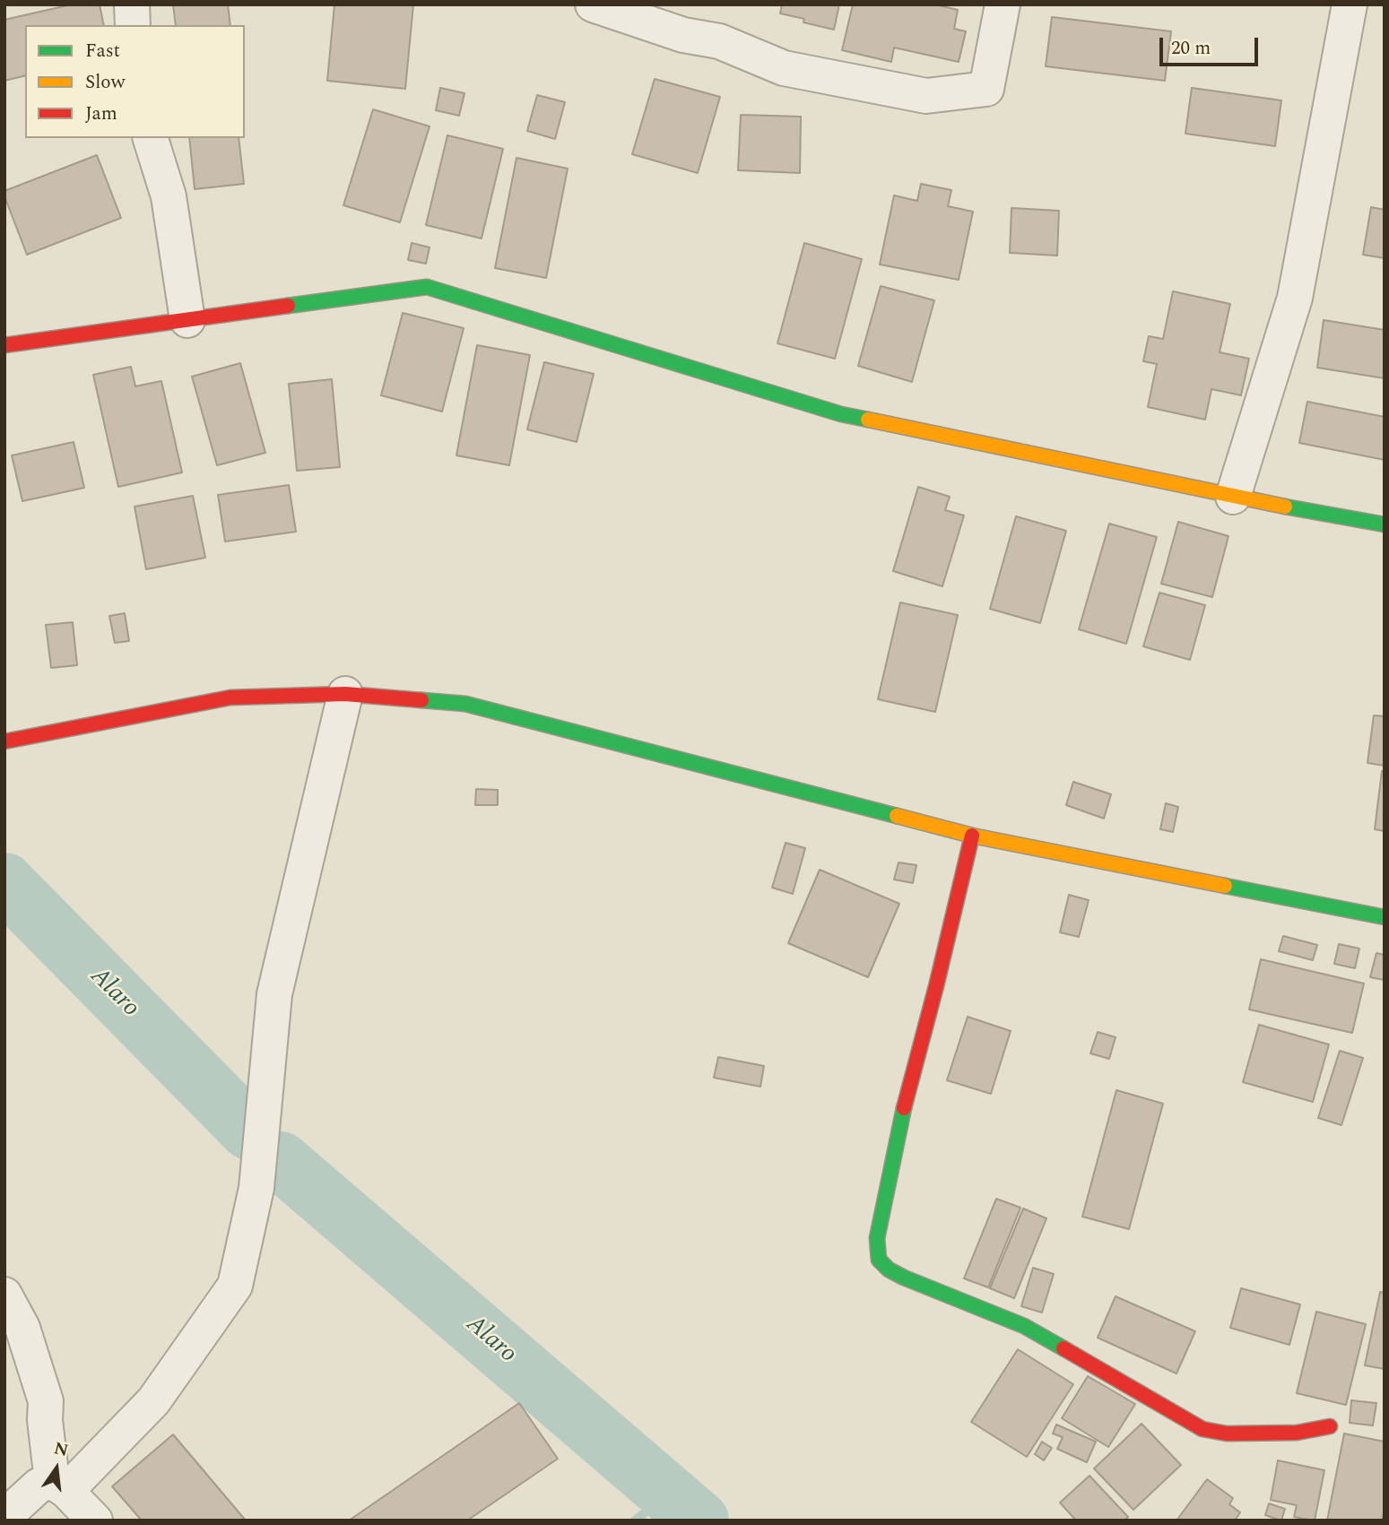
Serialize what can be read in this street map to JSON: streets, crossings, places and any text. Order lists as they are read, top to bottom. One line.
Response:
{"water":["Alaro"],"legend":["Fast","Slow","Jam"],"scale_bar":"20 m","north":"top"}
